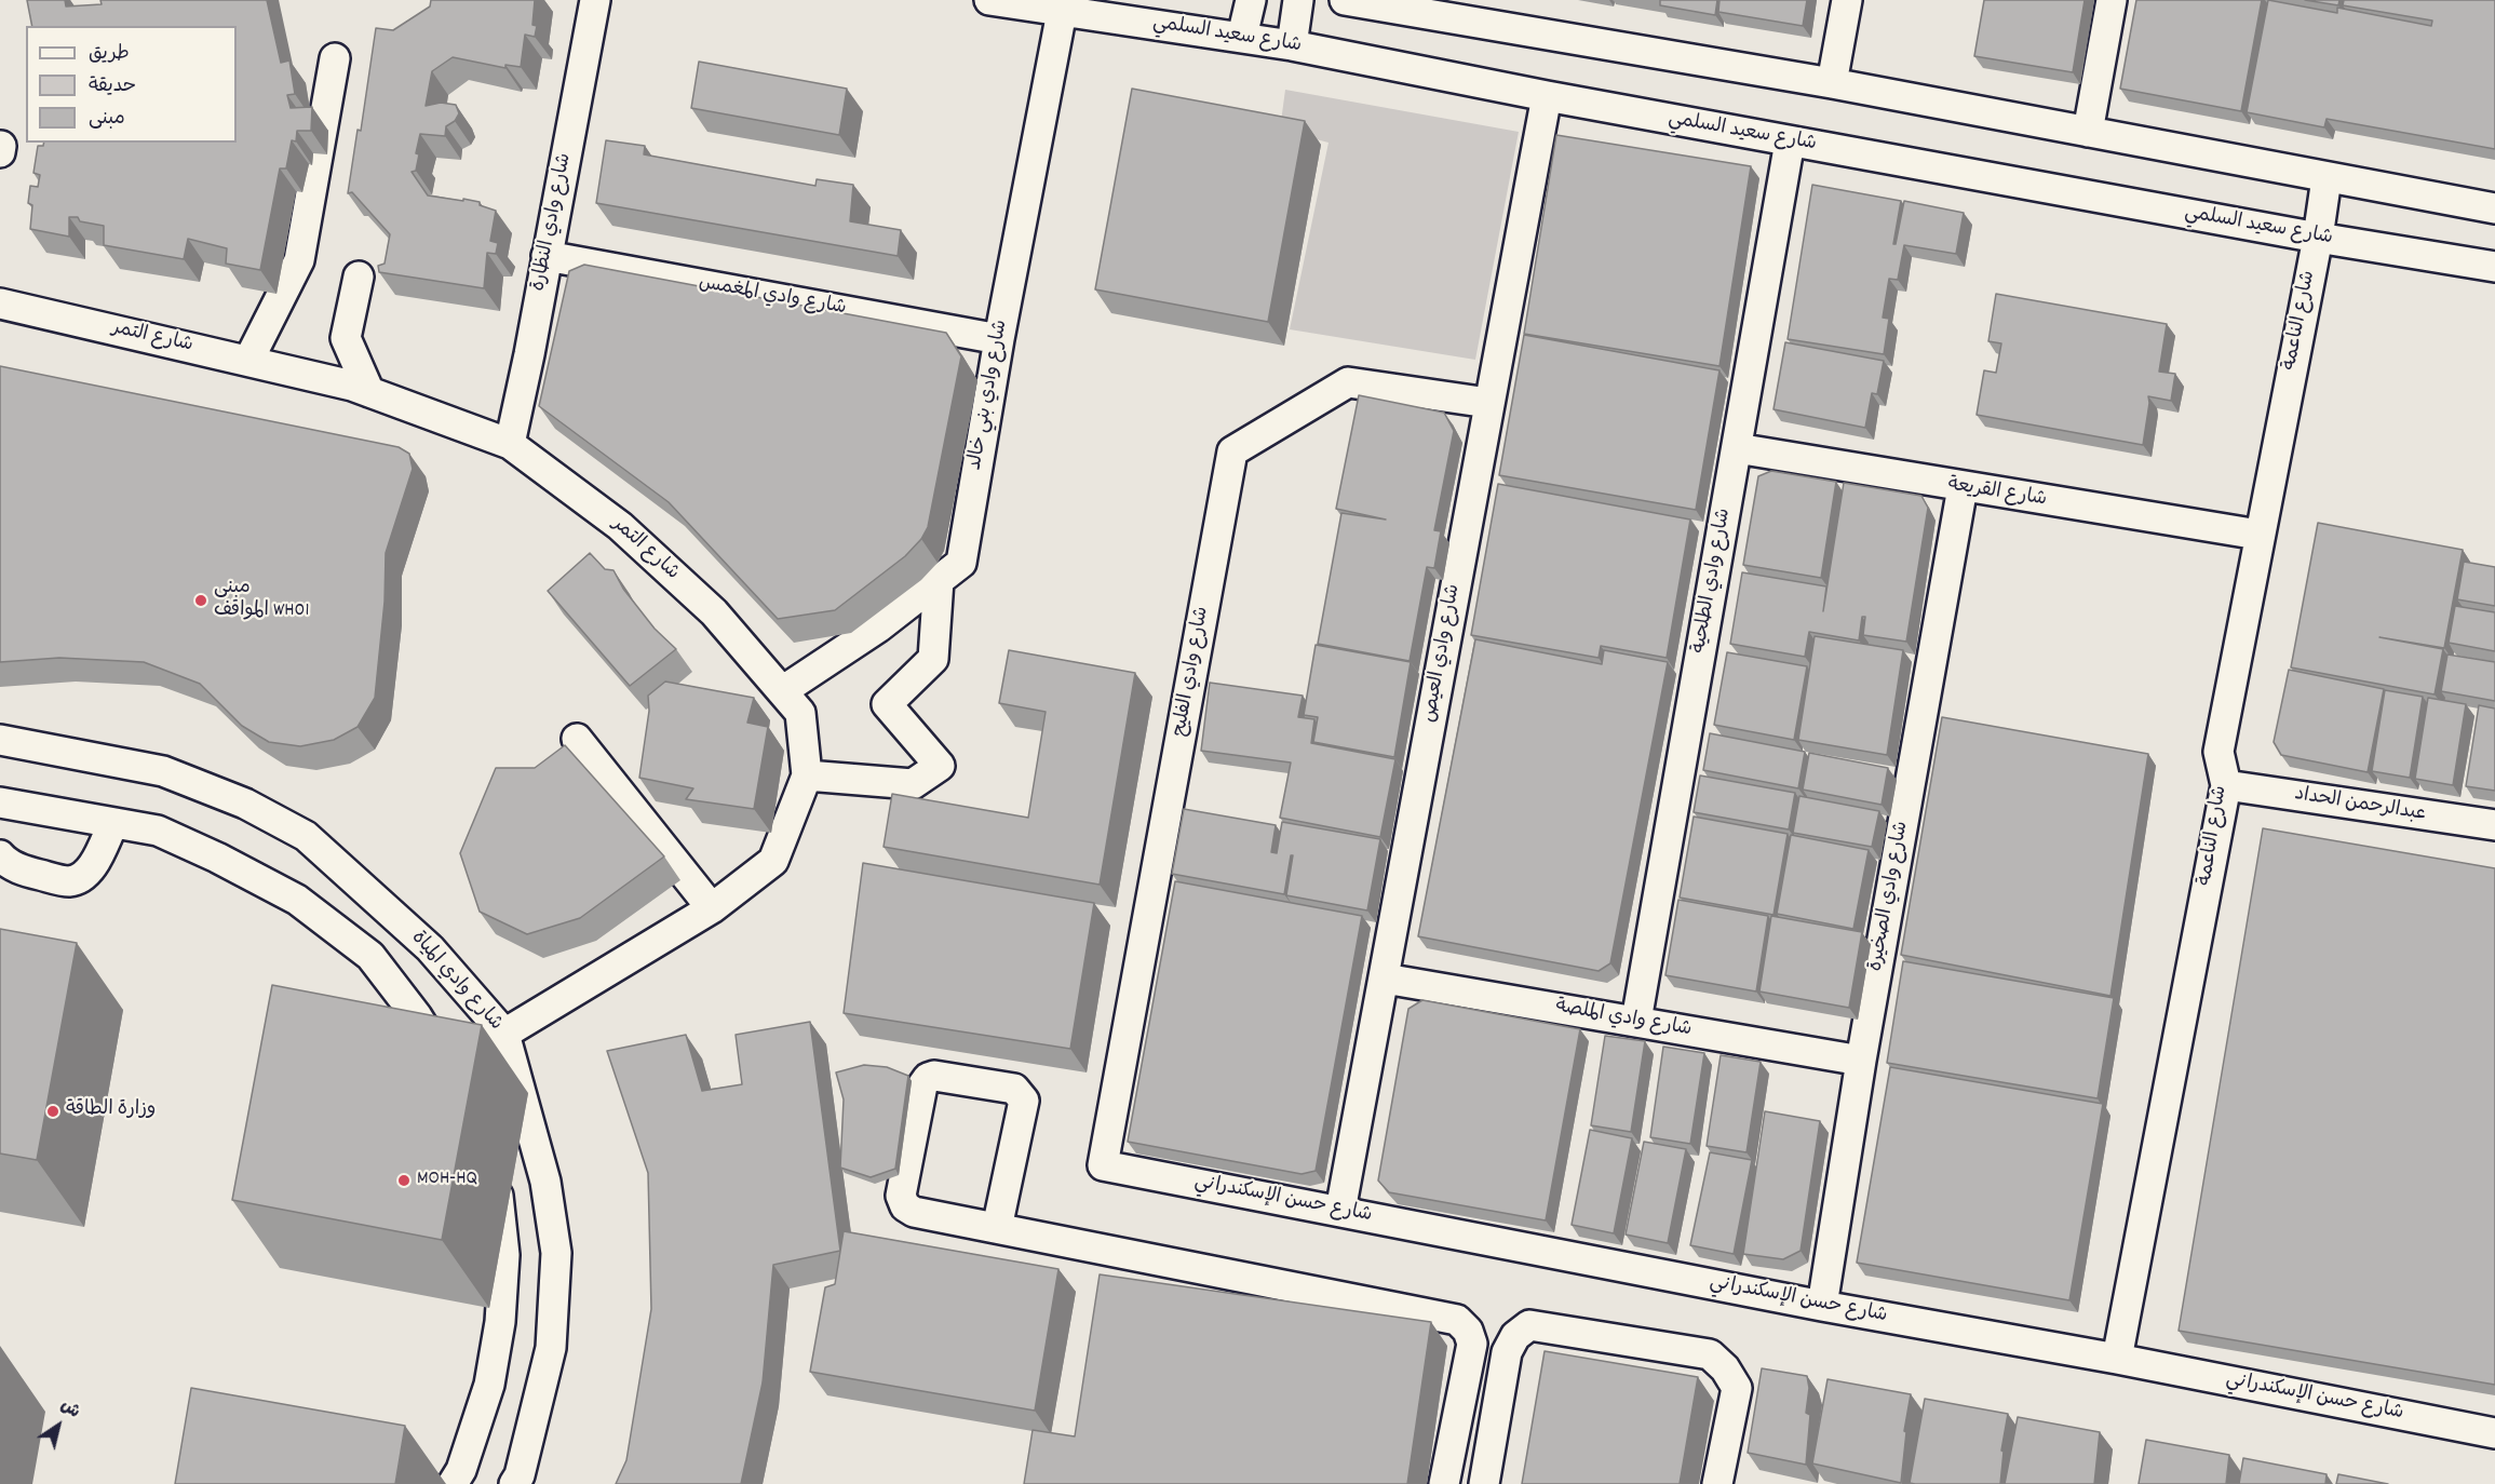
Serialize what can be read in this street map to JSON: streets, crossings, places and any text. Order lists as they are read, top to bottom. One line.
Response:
{"streets":{"street":["شارع سعيد السلمي","شارع وادي النظارة","شارع وادي المغمس","شارع الناعمة","شارع التمر","شارع وادي بني خالد","شارع القريعة","شارع وادي الطلحية","شارع وادي العيص","شارع وادي الفليح","عبدالرحمن الحداد","شارع وادي الصخيرة","شارع وادي المياة","شارع وادي الملصة","شارع حسن الإسكندراني"]},"crossings":[["شارع سعيد السلمي","شارع الناعمة"],["شارع سعيد السلمي","شارع وادي بني خالد"],["شارع سعيد السلمي","شارع وادي الطلحية"],["شارع سعيد السلمي","شارع وادي العيص"],["شارع وادي النظارة","شارع وادي المغمس"],["شارع وادي النظارة","شارع التمر"],["شارع وادي المغمس","شارع وادي بني خالد"],["شارع الناعمة","شارع القريعة"],["شارع الناعمة","عبدالرحمن الحداد"],["شارع الناعمة","شارع حسن الإسكندراني"],["شارع التمر","شارع وادي بني خالد"],["شارع التمر","شارع وادي المياة"],["شارع القريعة","شارع وادي الطلحية"],["شارع القريعة","شارع وادي الصخيرة"],["شارع وادي الطلحية","شارع وادي الملصة"],["شارع وادي العيص","شارع وادي الفليح"],["شارع وادي العيص","شارع وادي الملصة"],["شارع وادي العيص","شارع حسن الإسكندراني"],["شارع وادي الفليح","شارع حسن الإسكندراني"],["شارع وادي الصخيرة","شارع وادي الملصة"],["شارع وادي الصخيرة","شارع حسن الإسكندراني"]],"places":["مبنى المواقف WH01","وزارة الطاقة","MOH-HQ"],"legend":["طريق","حديقة","مبنى"],"north":"top right"}
